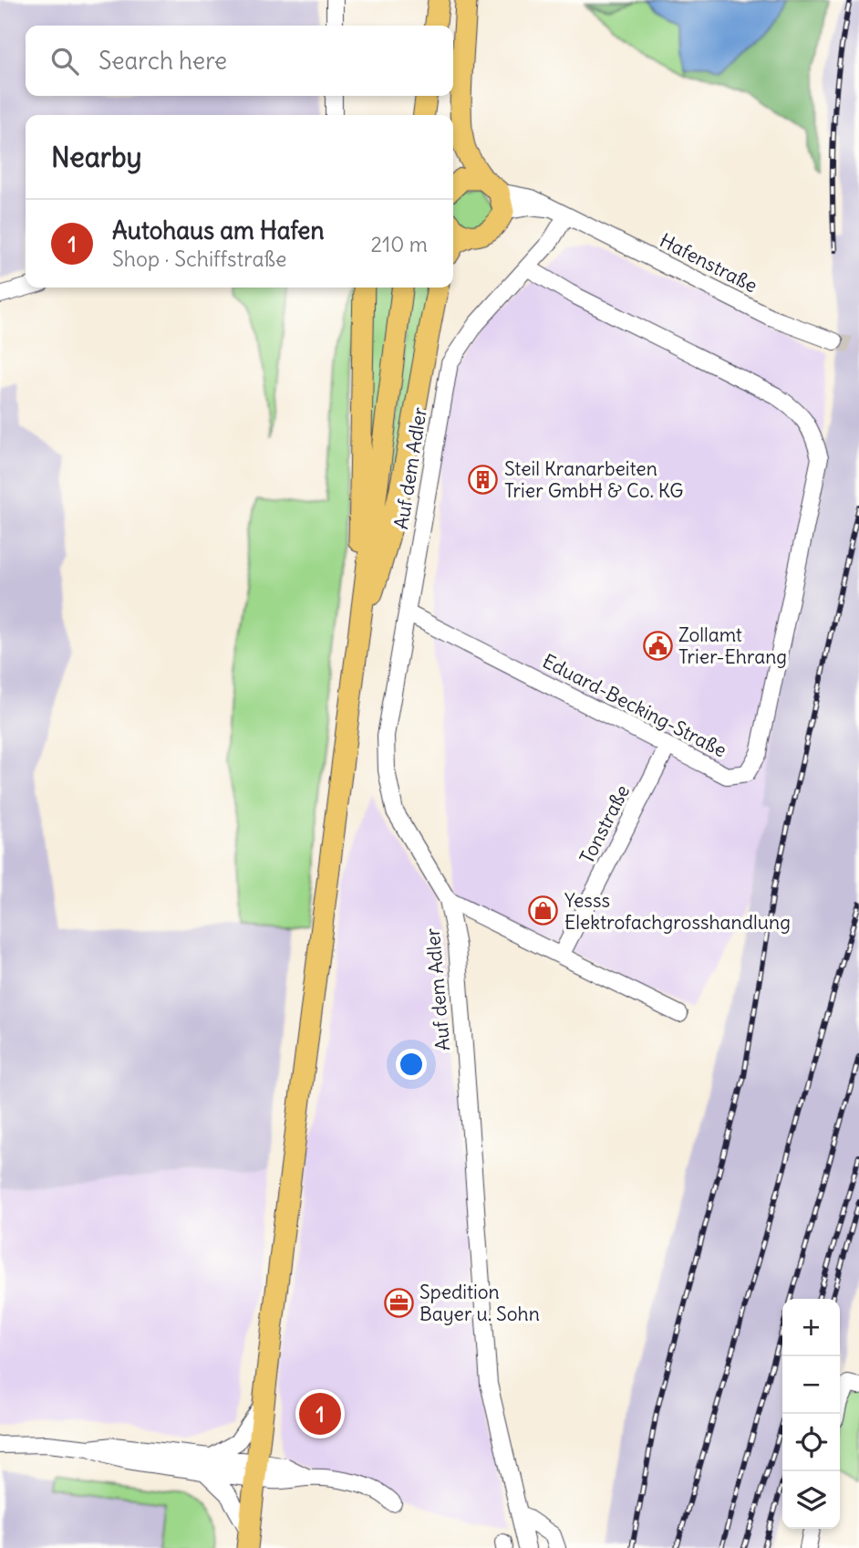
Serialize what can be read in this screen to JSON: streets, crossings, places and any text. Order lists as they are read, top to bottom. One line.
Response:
{"streets":{"street":["Hafenstraße","Auf dem Adler","Eduard-Becking-Straße","Tonstraße"]},"crossings":[["Hafenstraße","Auf dem Adler"],["Auf dem Adler","Eduard-Becking-Straße"],["Eduard-Becking-Straße","Tonstraße"]],"places":{"building":["Steil Kranarbeiten Trier GmbH & Co. KG"],"public building":["Zollamt Trier-Ehrang"],"shop":["Yesss Elektrofachgrosshandlung"],"office":["Spedition Bayer u. Sohn"]},"page":{"search":"Search here","heading":"Nearby","list":[{"mark":"1","name":"Autohaus am Hafen","note":"Shop · Schiffstraße","value":"210 m"}],"map_buttons":["+","−"],"pins":"1"}}
